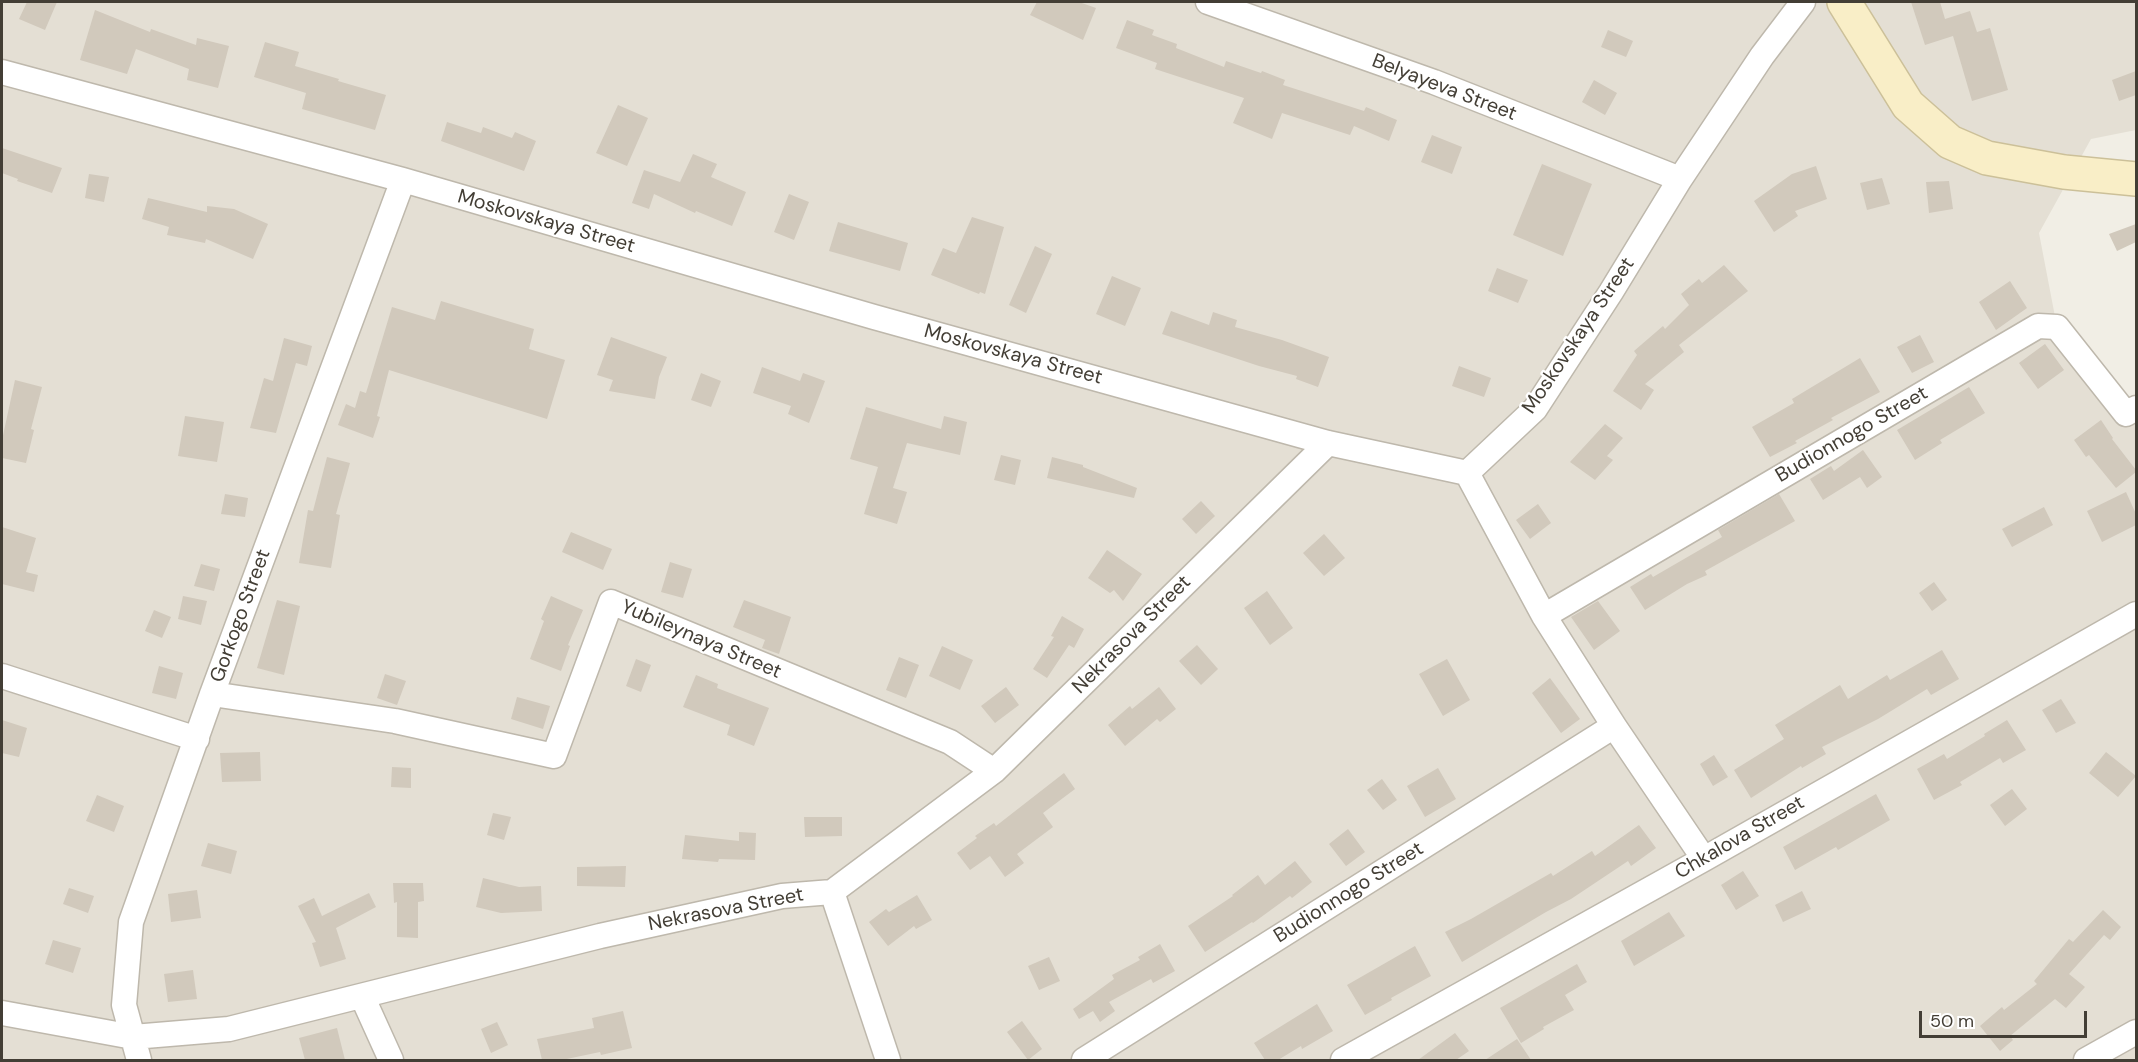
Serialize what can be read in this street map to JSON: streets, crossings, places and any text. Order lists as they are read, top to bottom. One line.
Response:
{"streets":{"street":["Belyayeva Street","Moskovskaya Street","Budionnogo Street","Gorkogo Street","Nekrasova Street","Yubileynaya Street","Chkalova Street"]},"crossings":[["Belyayeva Street","Moskovskaya Street"],["Moskovskaya Street","Gorkogo Street"],["Moskovskaya Street","Nekrasova Street"],["Gorkogo Street","Nekrasova Street"],["Gorkogo Street","Yubileynaya Street"],["Nekrasova Street","Yubileynaya Street"]],"scale_bar":"50 m"}
